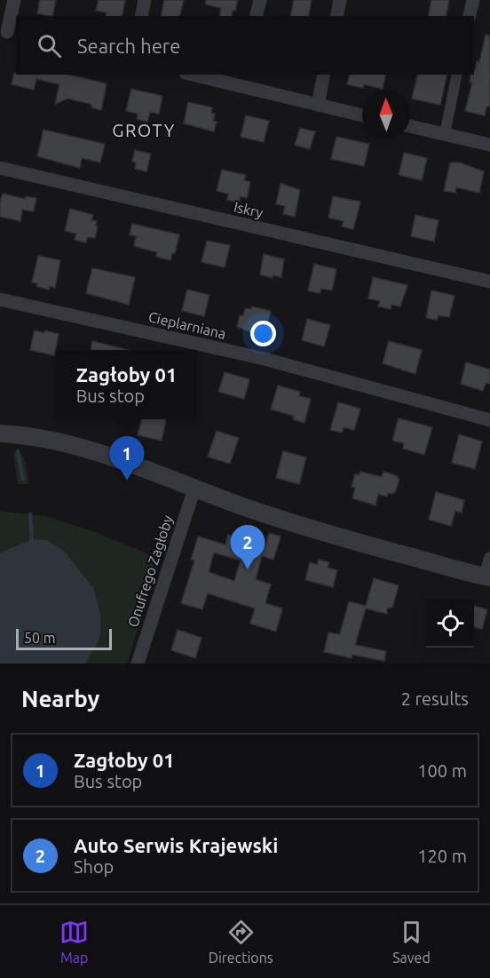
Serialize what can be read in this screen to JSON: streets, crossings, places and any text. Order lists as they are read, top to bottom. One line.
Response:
{"streets":{"street":["Iskry","Cieplarniana","Onufrego Zagłoby"]},"districts":["GROTY"],"scale_bar":"50 m","north":"top","page":{"search":"Search here","popup":["Zagłoby 01","Bus stop"],"pins":["1","2"],"scale":"50 m","heading":["Nearby","2 results"],"list":[{"mark":"1","name":"Zagłoby 01","note":"Bus stop","value":"100 m"},{"mark":"2","name":"Auto Serwis Krajewski","note":"Shop","value":"120 m"}],"nav":["Map","Directions","Saved"]}}
